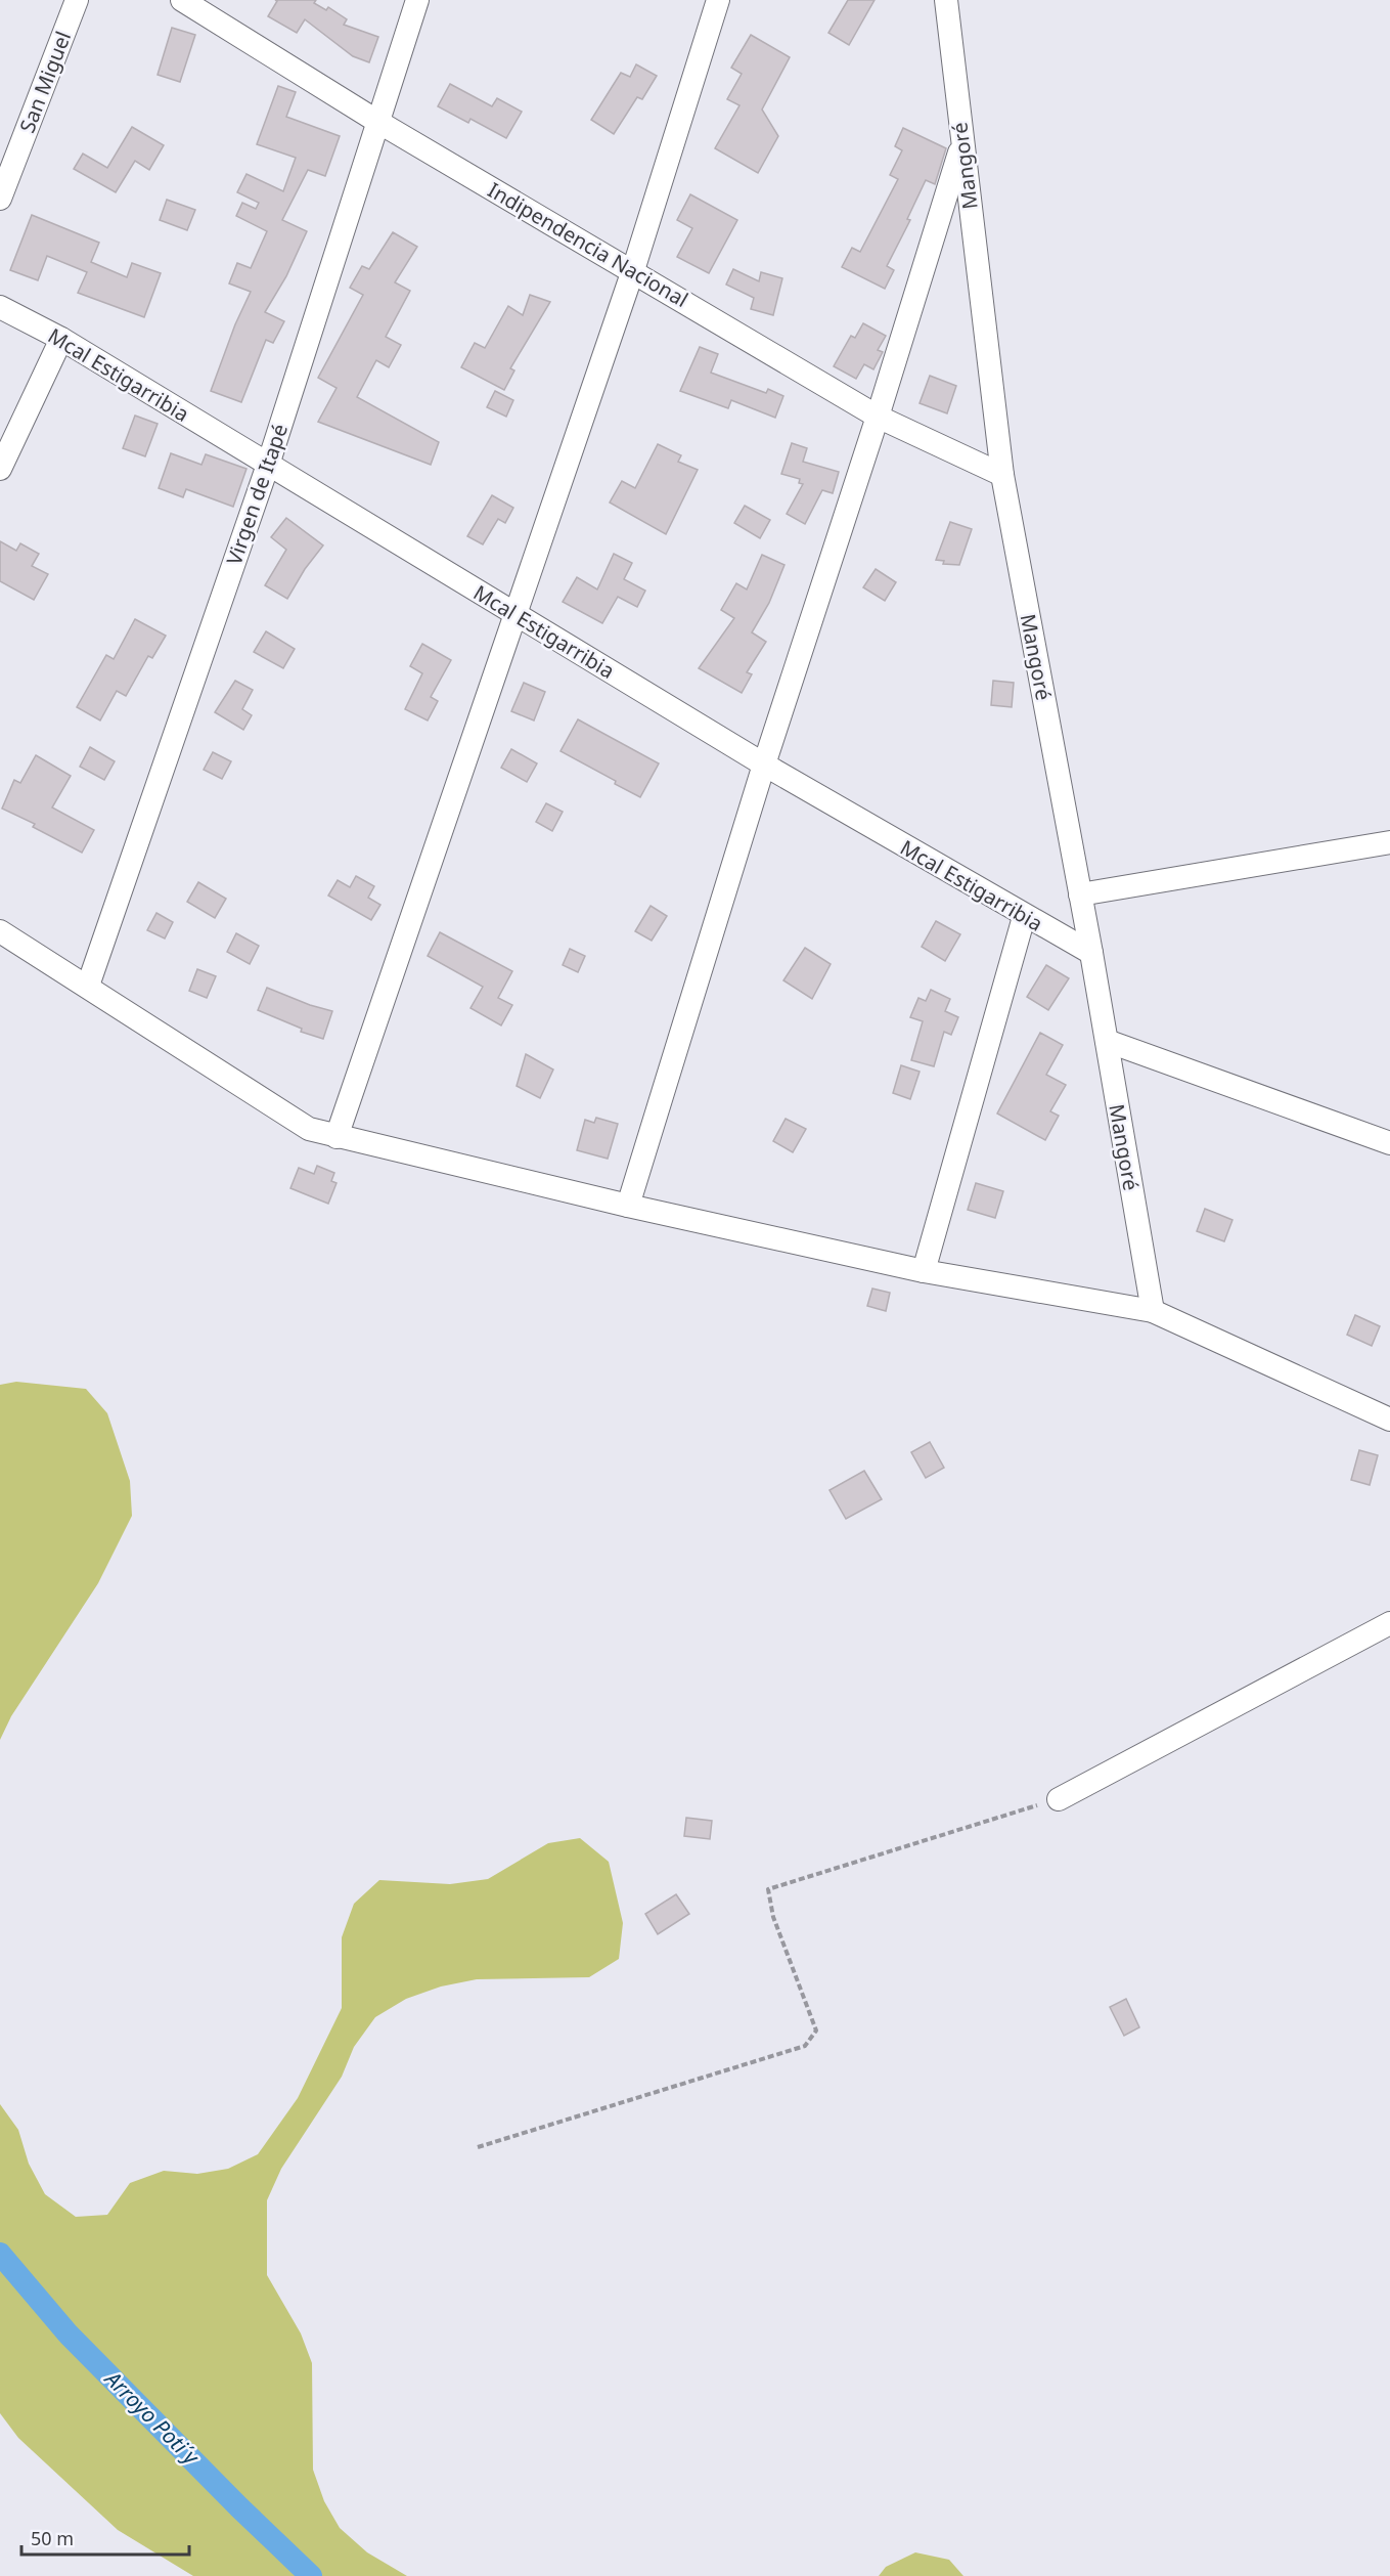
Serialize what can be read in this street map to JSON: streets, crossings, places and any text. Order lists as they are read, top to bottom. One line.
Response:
{"streets":{"street":["San Miguel","Mangoré","Indipendencia Nacional","Mcal Estigarribia","Virgen de Itapé"]},"crossings":[["Mangoré","Indipendencia Nacional"],["Mangoré","Mcal Estigarribia"],["Indipendencia Nacional","Virgen de Itapé"],["Mcal Estigarribia","Virgen de Itapé"]],"water":["Arroyo Poti´y"],"scale_bar":"50 m"}
